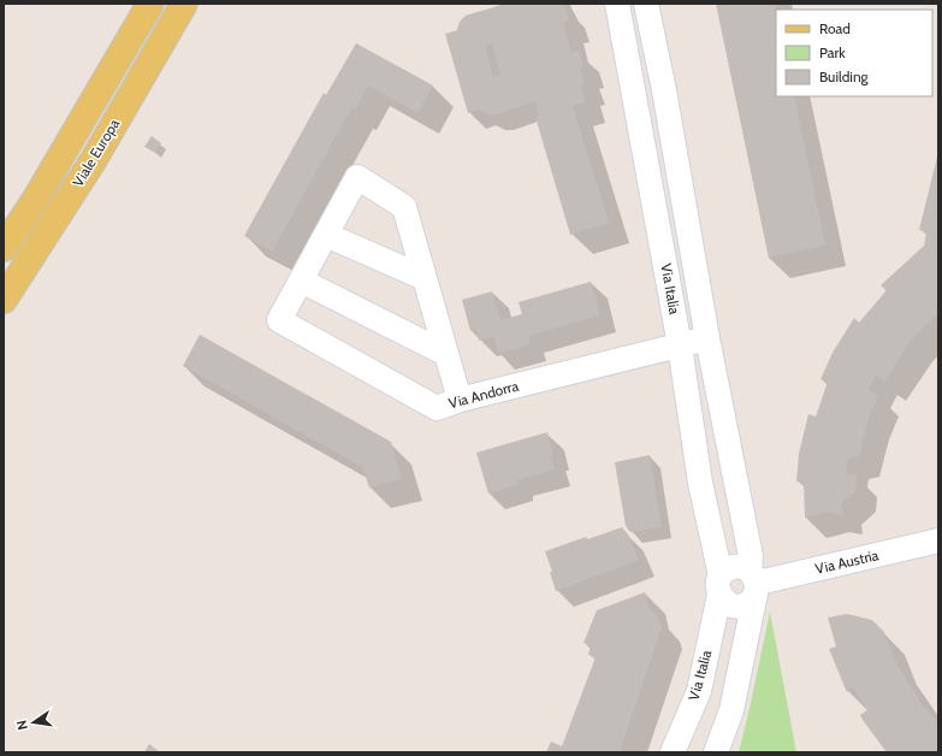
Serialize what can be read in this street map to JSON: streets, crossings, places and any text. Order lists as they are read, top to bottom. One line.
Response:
{"streets":{"main road":["Viale Europa"],"street":["Via Italia","Via Andorra","Via Austria"]},"crossings":[["Via Italia","Via Andorra"],["Via Italia","Via Austria"]],"legend":["Road","Park","Building"],"north":"left"}
